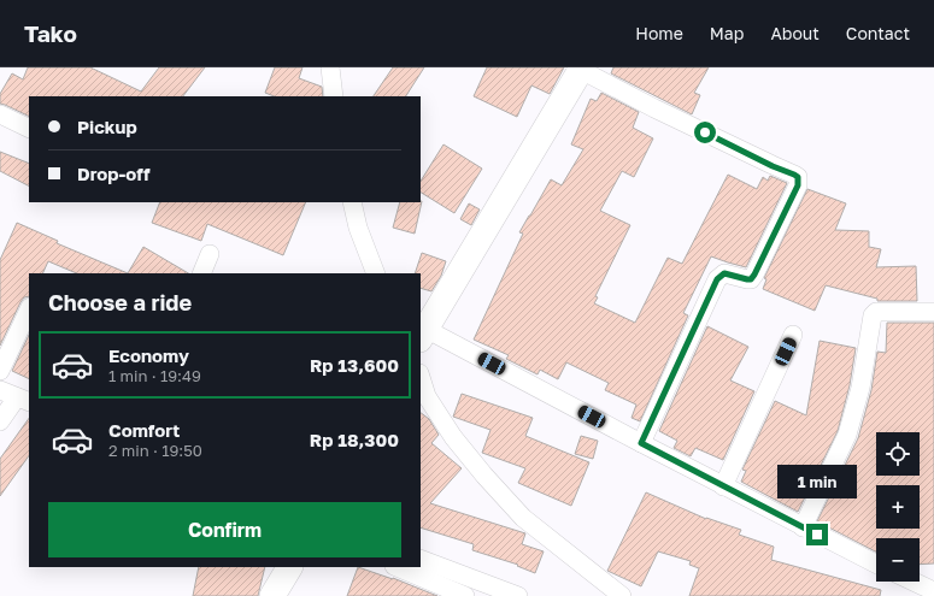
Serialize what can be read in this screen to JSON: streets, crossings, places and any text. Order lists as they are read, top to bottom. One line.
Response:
{"page":{"header":"Tako","nav":["Home","Map","About","Contact"],"banner":["Pickup","Drop-off"],"heading":"Choose a ride","list":[{"name":"Economy","note":"1 min · 19:49","value":"Rp 13,600"},{"name":"Comfort","note":"2 min · 19:50","value":"Rp 18,300"}],"map_buttons":["+","−"],"bubble":"1 min","buttons":"Confirm"}}
